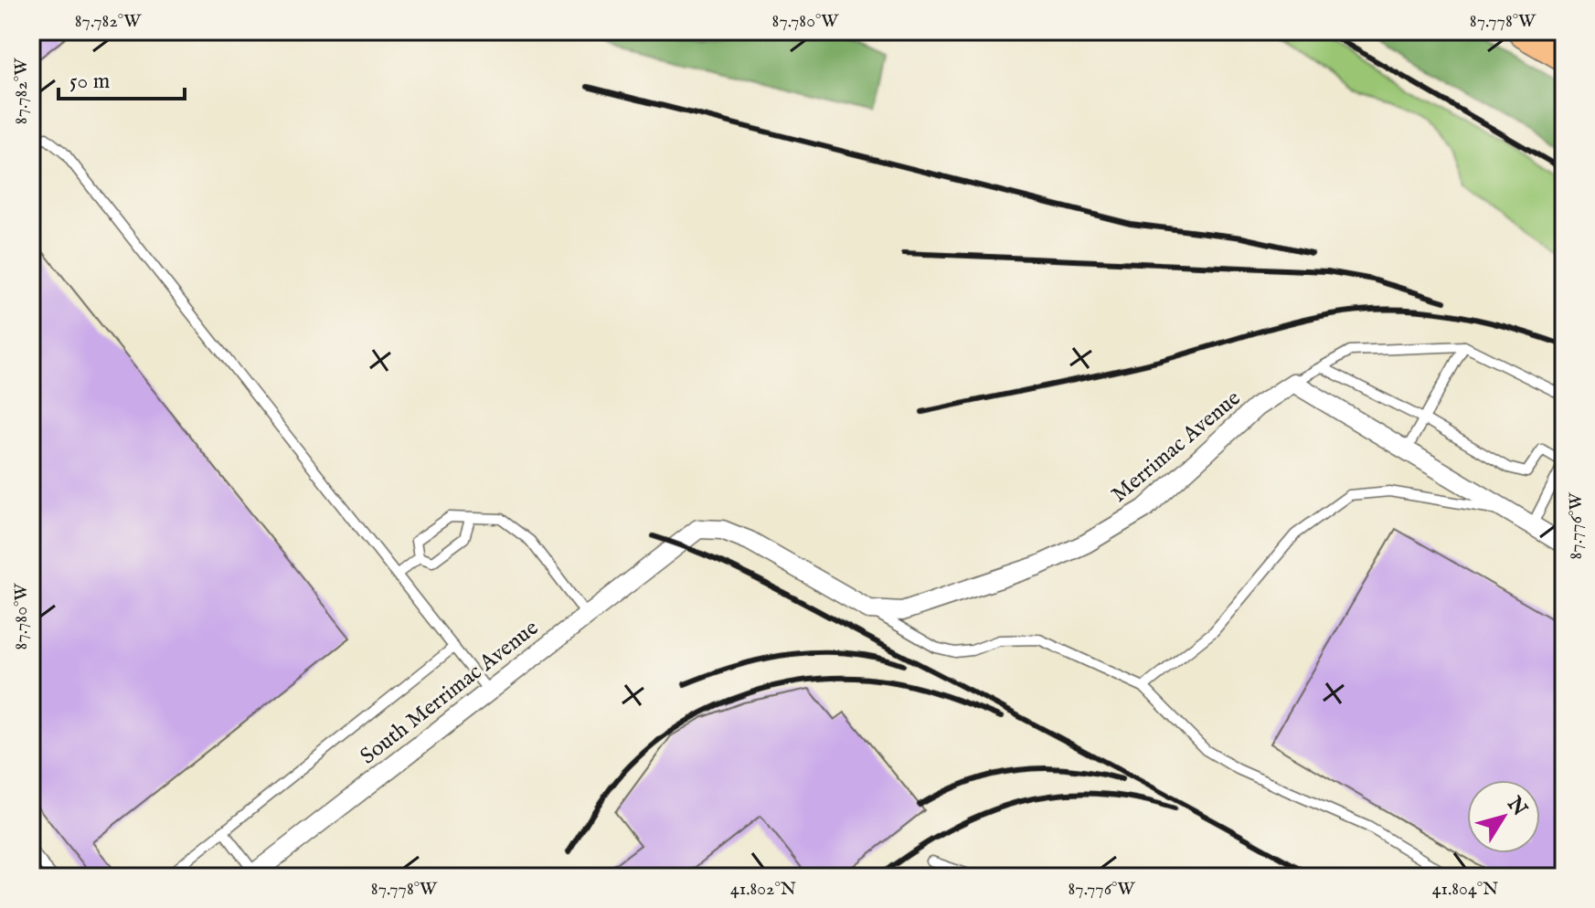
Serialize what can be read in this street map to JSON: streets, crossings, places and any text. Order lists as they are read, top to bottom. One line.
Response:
{"streets":{"street":["Merrimac Avenue","South Merrimac Avenue"]},"crossings":[["Merrimac Avenue","South Merrimac Avenue"]],"scale_bar":"50 m","north":"top right","coordinates":["87.782°W","87.780°W","87.778°W","87.776°W","41.802°N","41.804°N"]}
